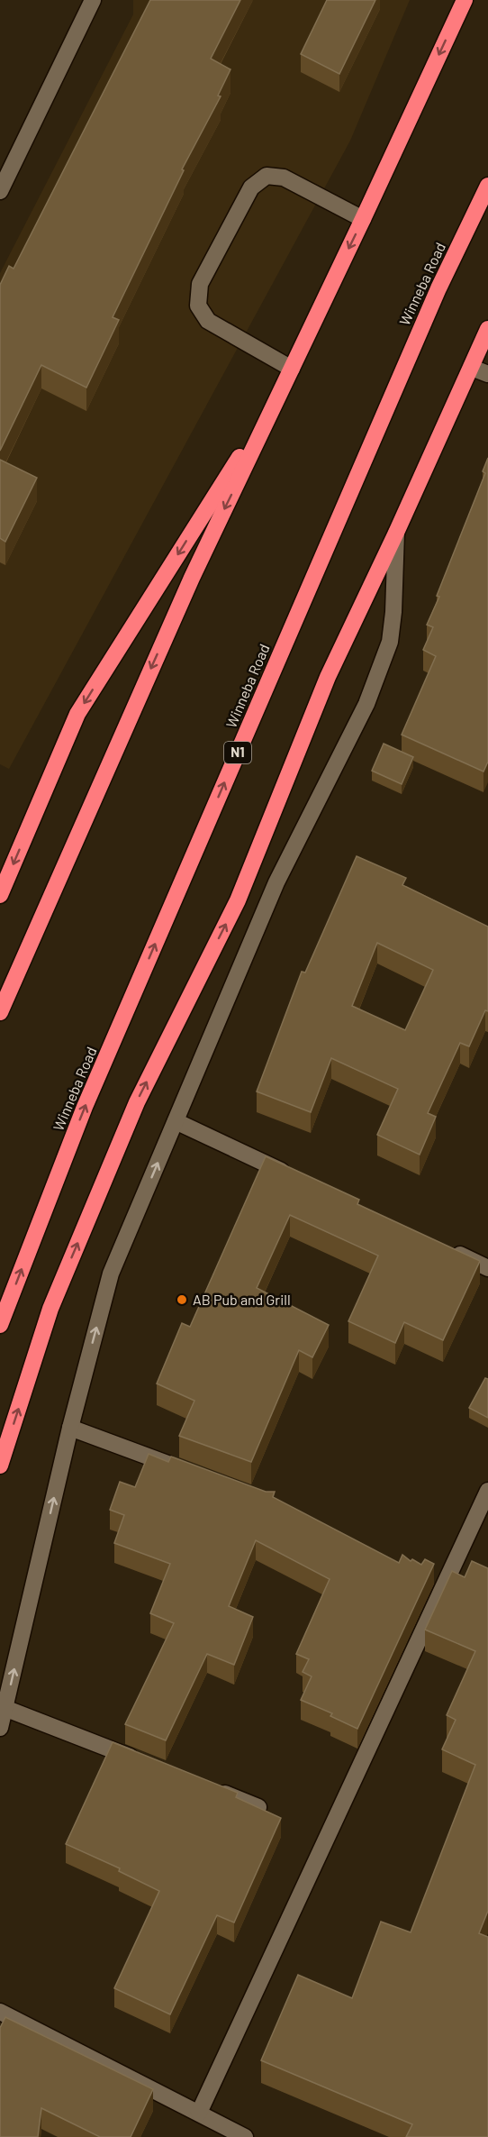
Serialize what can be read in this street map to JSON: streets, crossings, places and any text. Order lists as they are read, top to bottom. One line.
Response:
{"streets":{"highway":["Winneba Road","N1"]},"places":["AB Pub and Grill"]}
